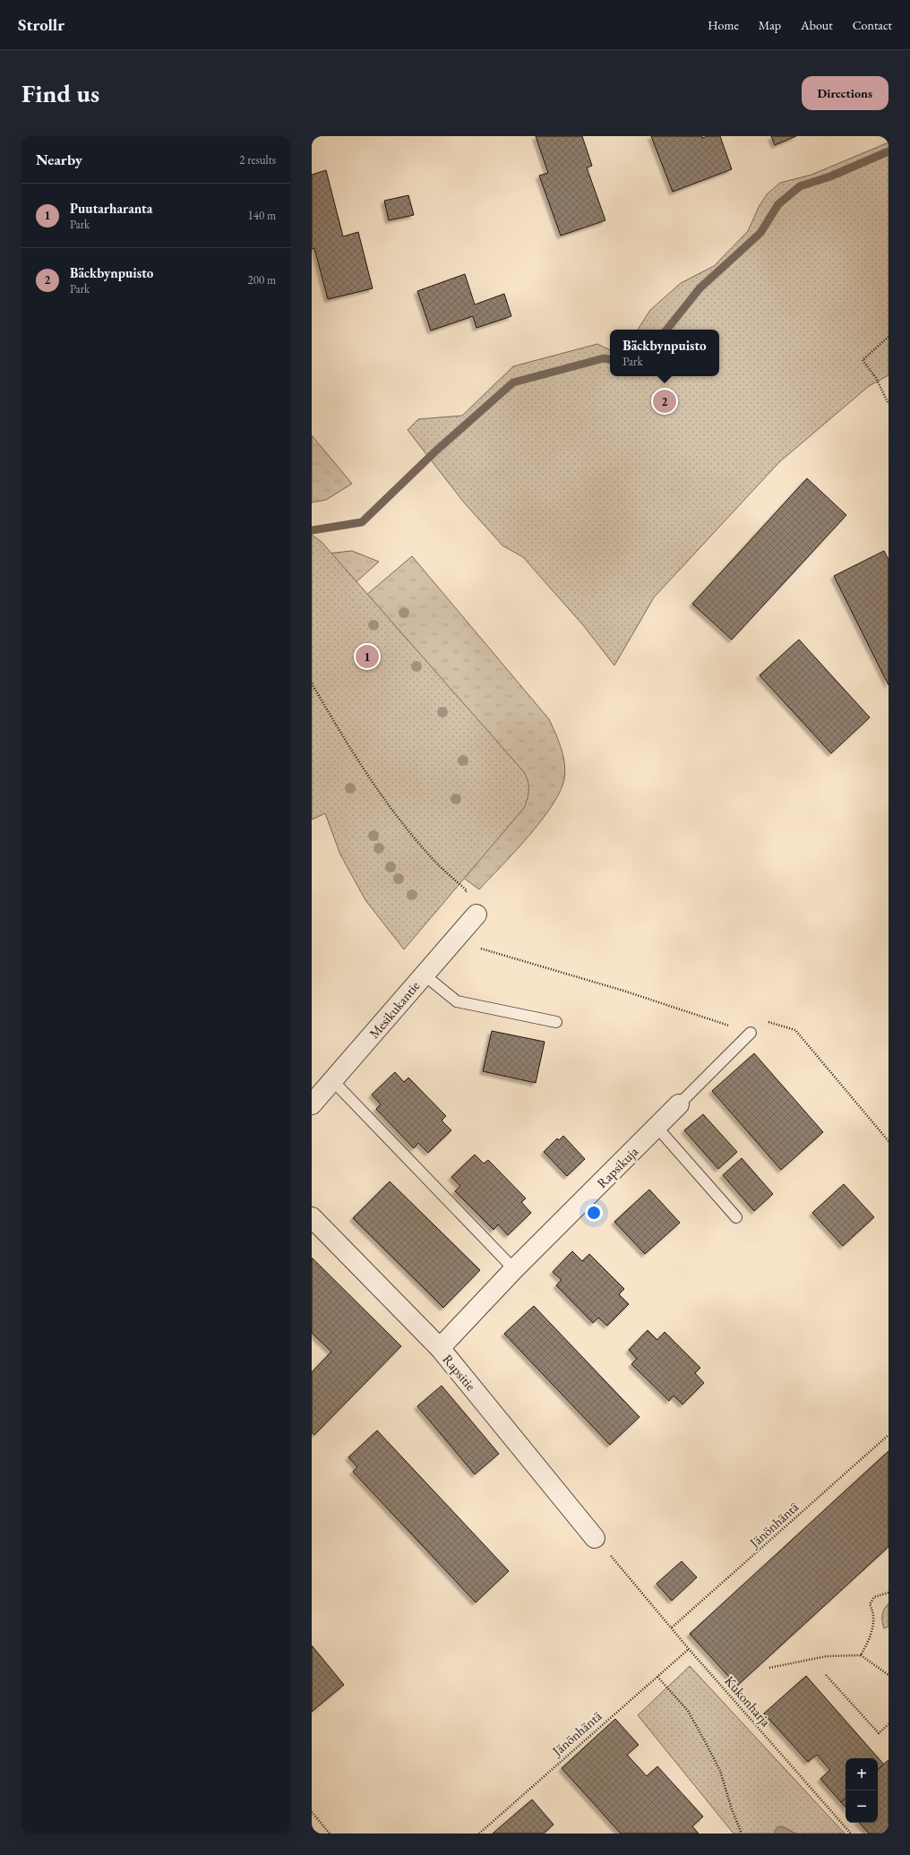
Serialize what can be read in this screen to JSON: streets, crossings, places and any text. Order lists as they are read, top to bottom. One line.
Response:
{"streets":{"street":["Mesikukantie","Rapsikuja","Rapsitie"],"path":["Jänönhäntä","Kukonharja"]},"crossings":[["Rapsikuja","Rapsitie"],["Rapsitie","Kukonharja"],["Jänönhäntä","Kukonharja"]],"page":{"header":"Strollr","nav":["Home","Map","About","Contact"],"buttons":"Directions","title":"Find us","heading":["Nearby","2 results"],"list":[{"mark":"1","name":"Puutarharanta","note":"Park","value":"140 m"},{"mark":"2","name":"Bäckbynpuisto","note":"Park","value":"200 m"}],"popup":["Bäckbynpuisto","Park"],"pins":["2","1"],"map_buttons":["+","−"]}}
